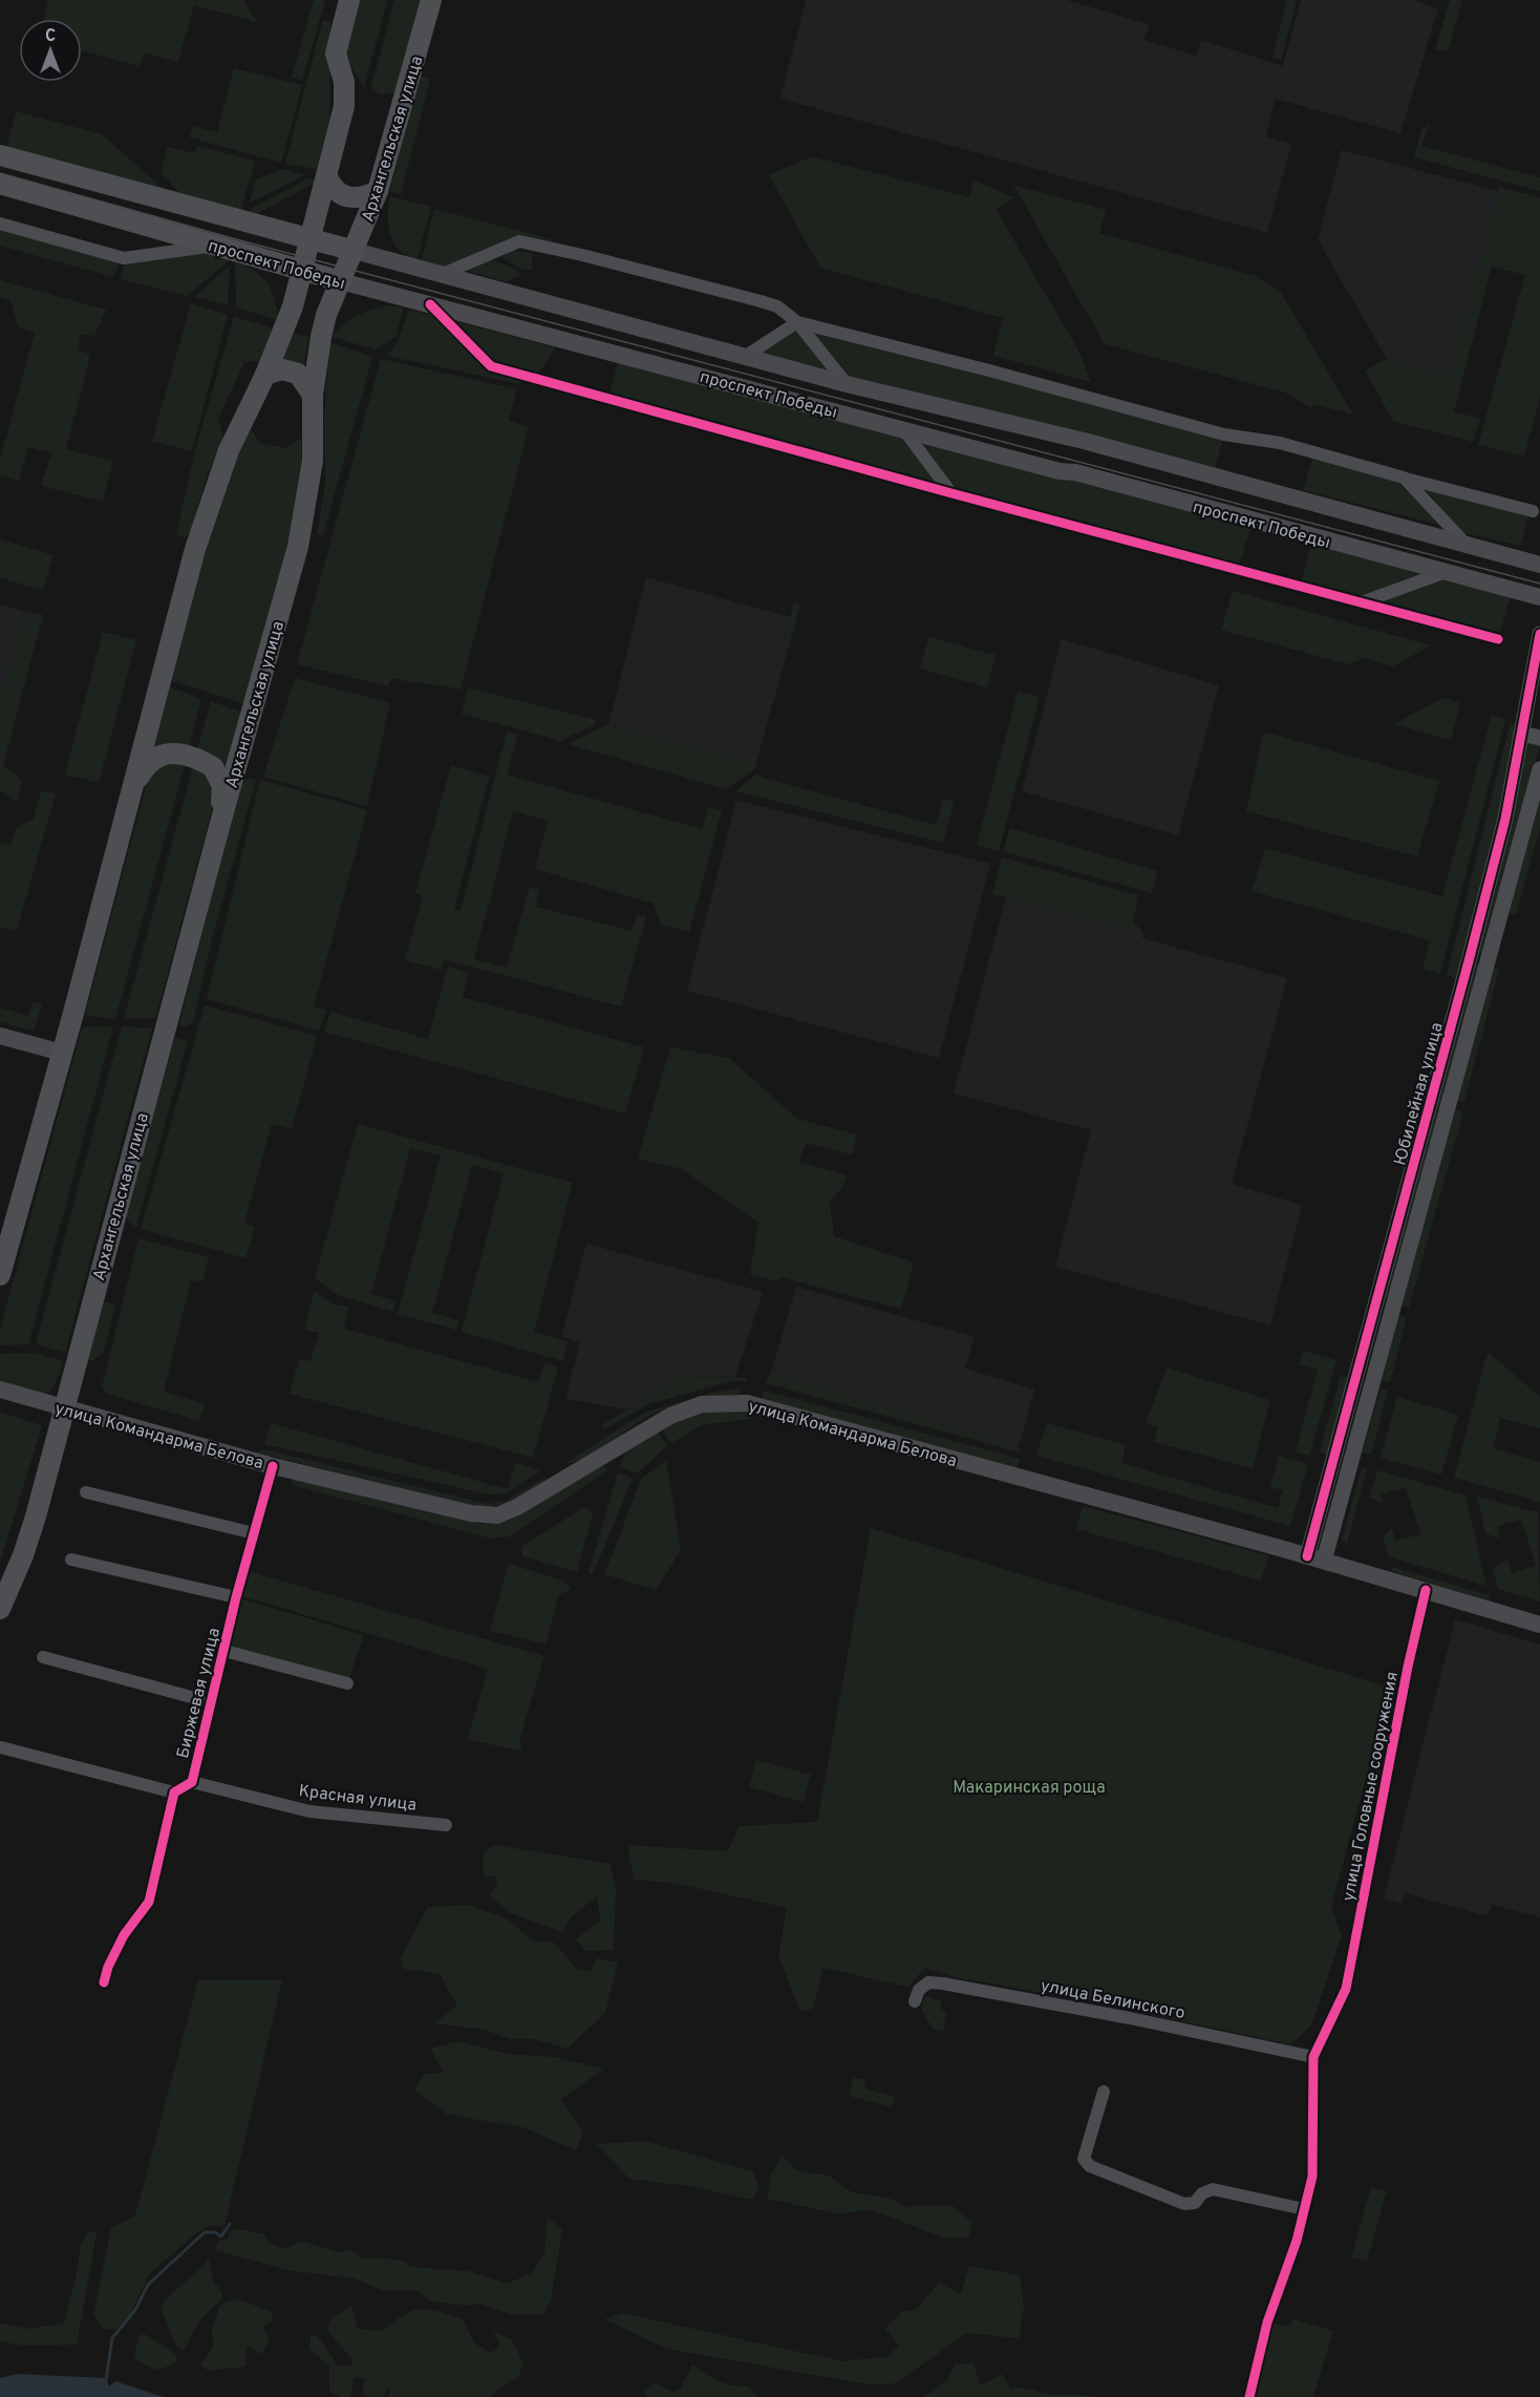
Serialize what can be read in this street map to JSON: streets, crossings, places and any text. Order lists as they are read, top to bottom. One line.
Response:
{"streets":{"main road":["Архангельская улица","проспект Победы","улица Командарма Белова"],"street":["Юбилейная улица","Биржевая улица","улица Головные сооружения","Красная улица","улица Белинского"]},"crossings":[["Архангельская улица","проспект Победы"],["Архангельская улица","улица Командарма Белова"],["Юбилейная улица","улица Командарма Белова"],["улица Командарма Белова","Биржевая улица"],["улица Командарма Белова","улица Головные сооружения"],["Биржевая улица","Красная улица"],["улица Головные сооружения","улица Белинского"]],"parks":["Макаринская роща"],"north":"top"}
